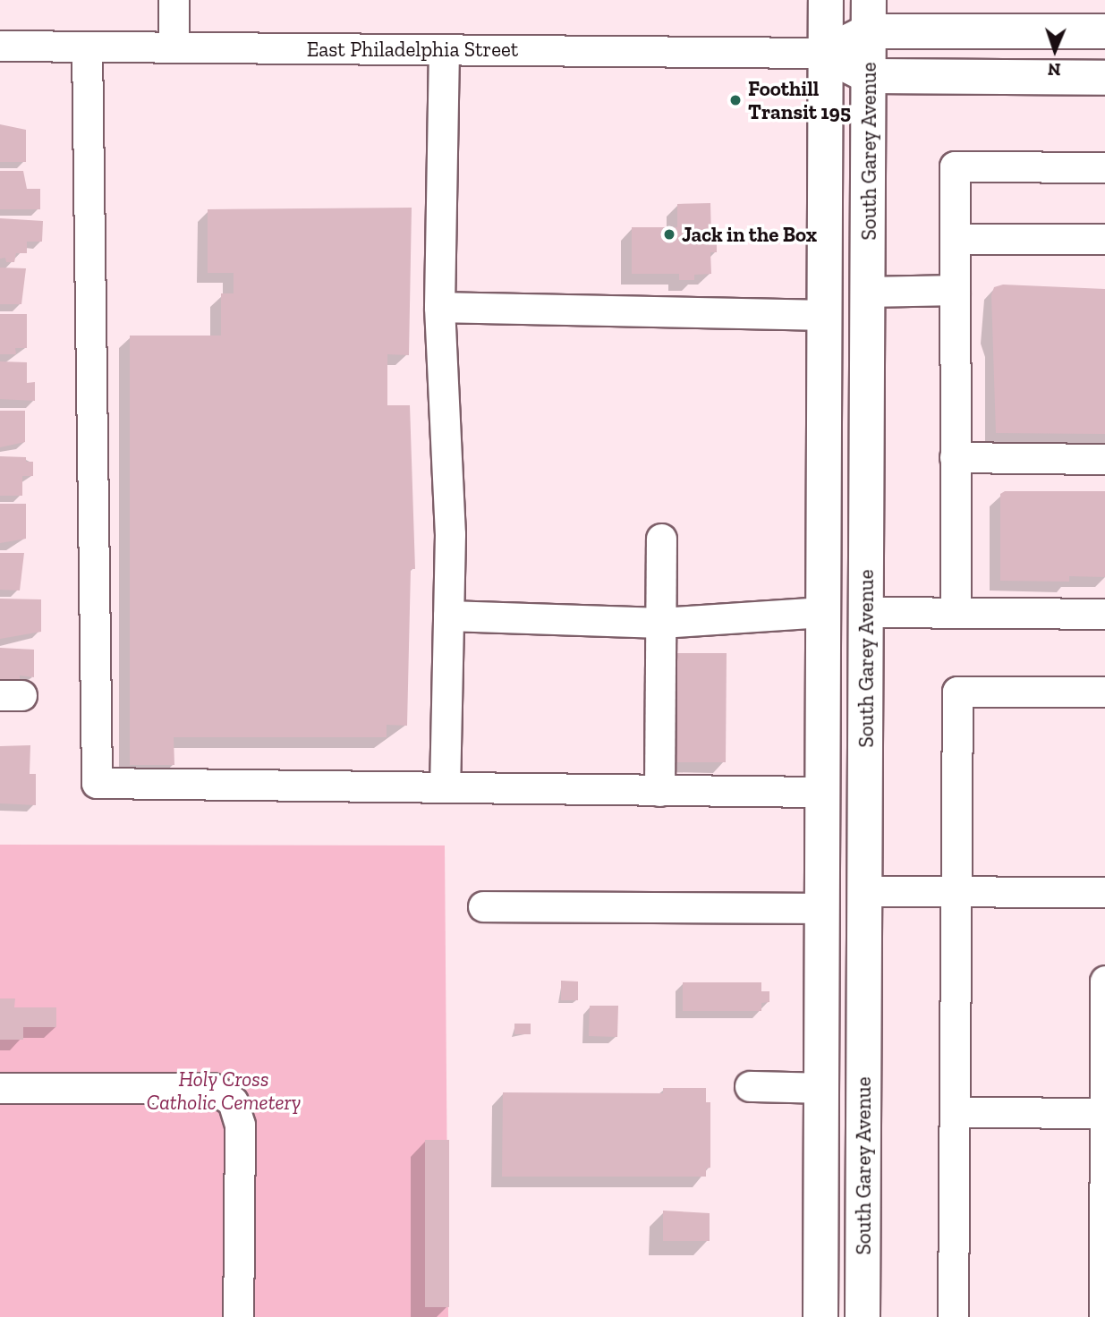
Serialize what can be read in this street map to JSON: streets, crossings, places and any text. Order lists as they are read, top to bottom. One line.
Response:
{"streets":{"main road":["South Garey Avenue"],"street":["East Philadelphia Street"]},"crossings":[["East Philadelphia Street","South Garey Avenue"]],"parks":["Holy Cross Catholic Cemetery"],"places":["Foothill Transit 195","Jack in the Box"],"north":"bottom"}
